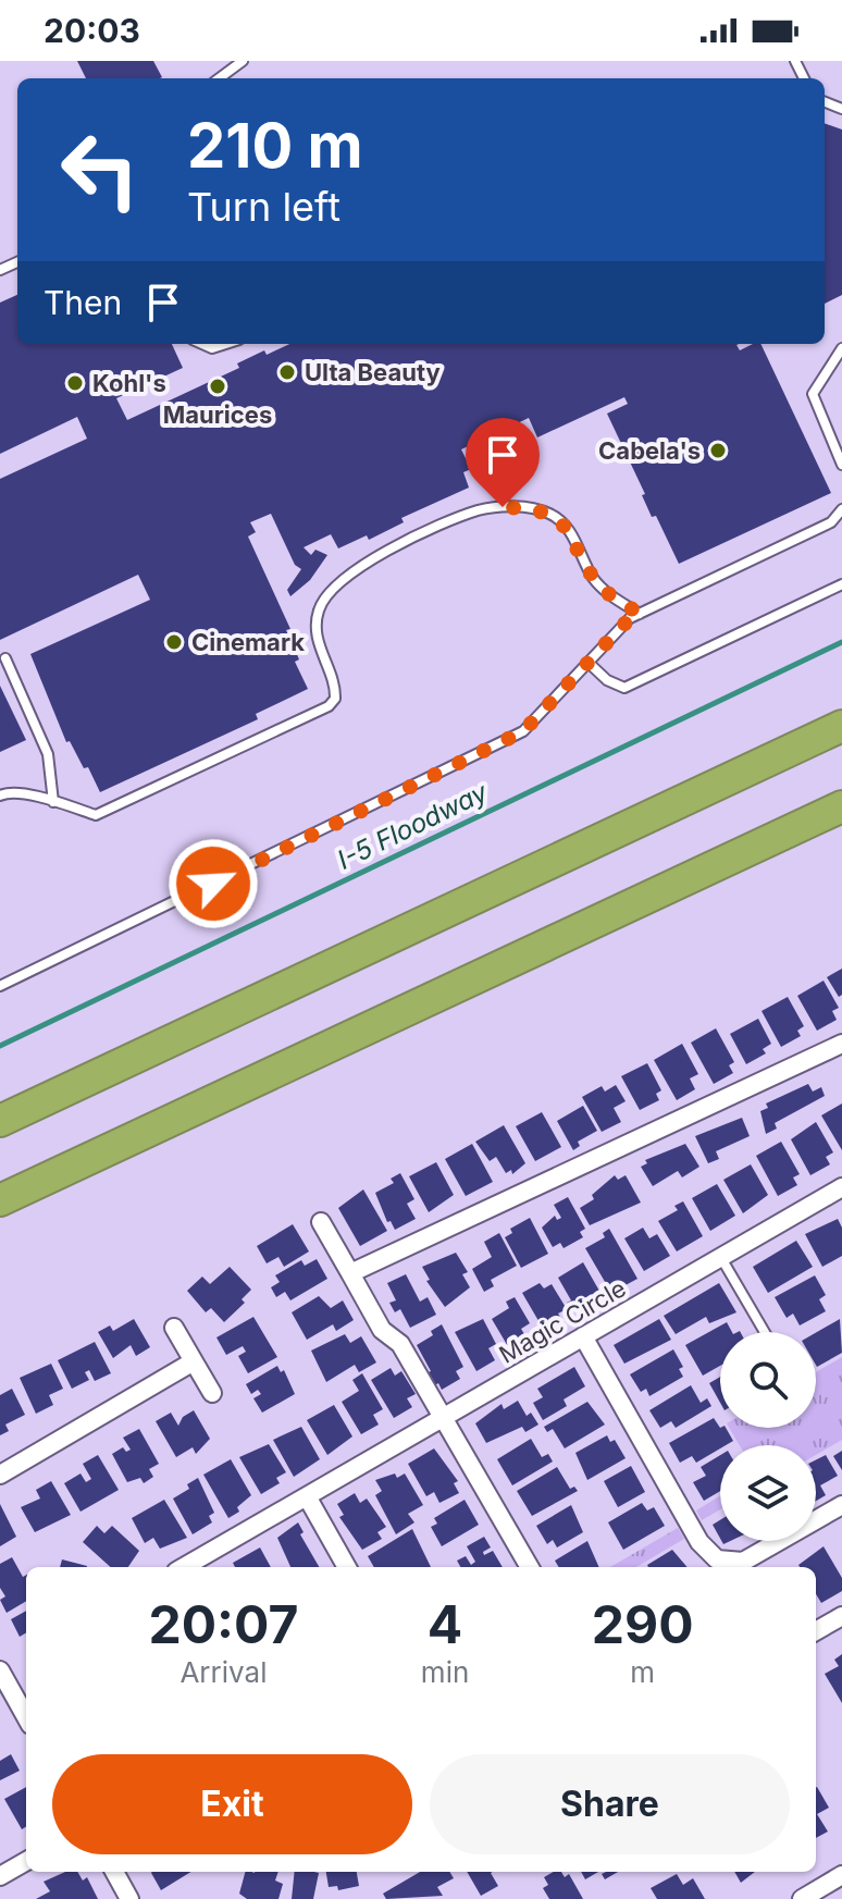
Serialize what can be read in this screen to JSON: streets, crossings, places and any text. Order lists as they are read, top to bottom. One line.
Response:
{"streets":{"street":["Magic Circle"]},"water":["I-5 Floodway"],"places":["Ulta Beauty","Kohl's","Maurices","Cabela's","Cinemark"],"page":{"status":"20:03","turn":["210 m","Turn left"],"then":"Then","eta":["20:07","Arrival","4","min","290","m"],"buttons":["Exit","Share"]}}
